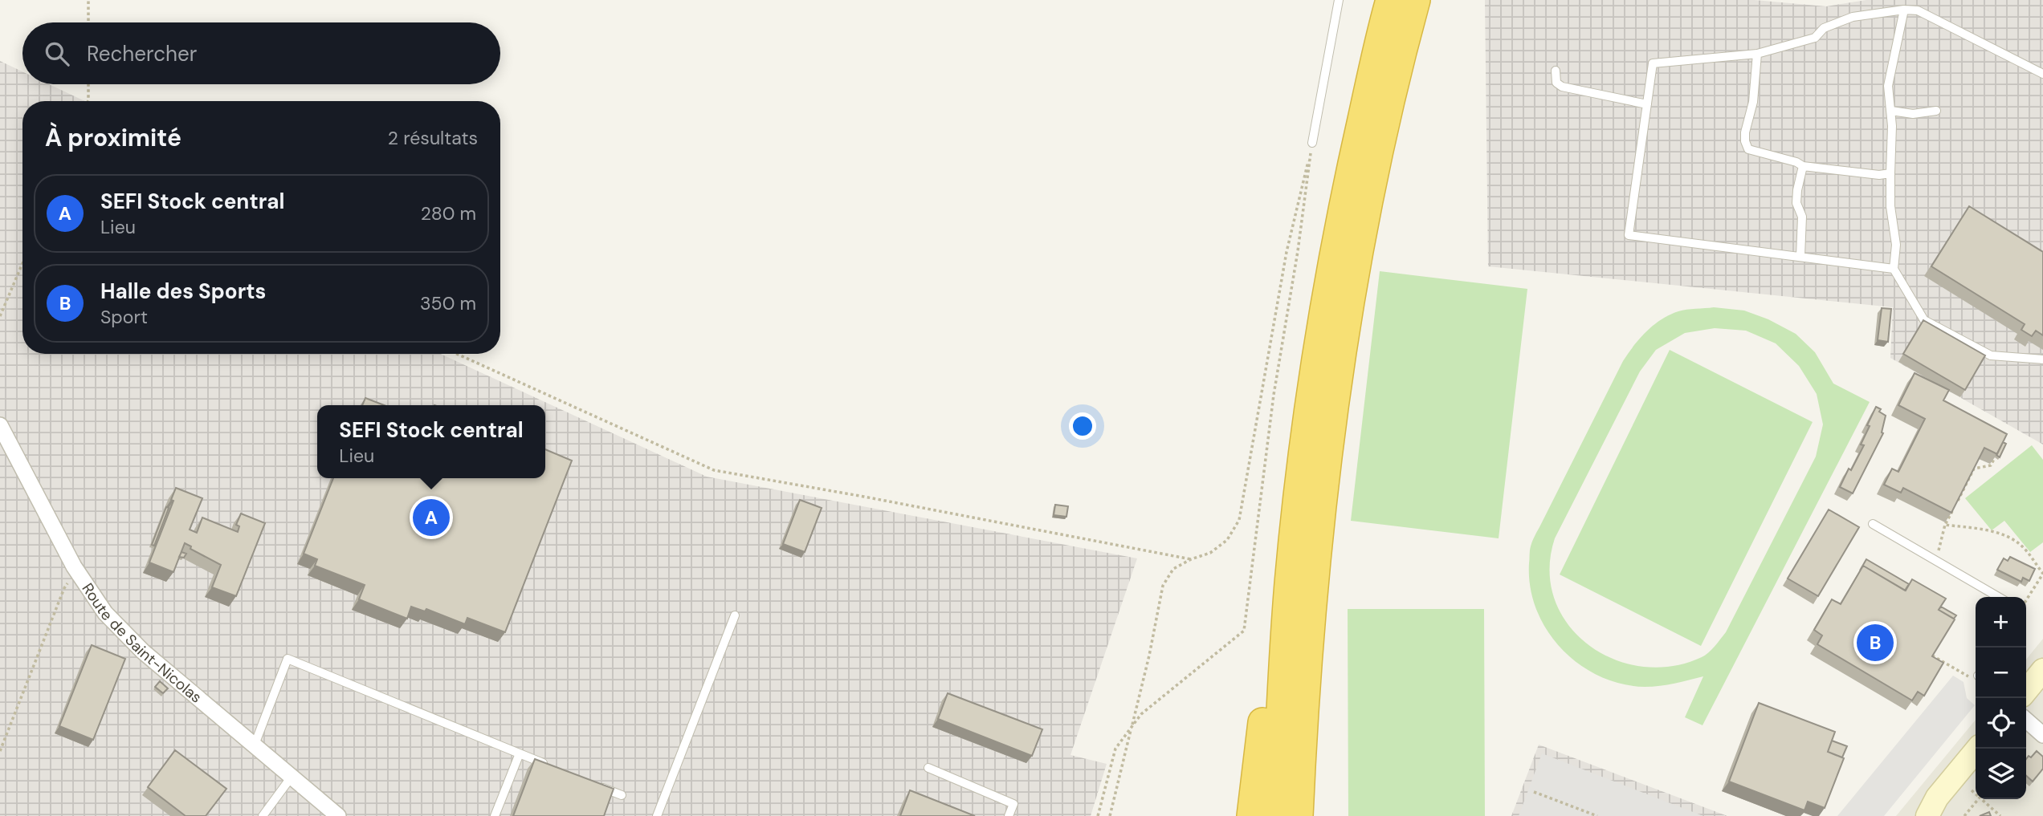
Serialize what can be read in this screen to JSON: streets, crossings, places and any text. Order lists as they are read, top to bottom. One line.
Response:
{"streets":{"street":["Route de Saint-Nicolas"]},"page":{"search":"Rechercher","heading":["À proximité","2 résultats"],"list":[{"mark":"A","name":"SEFI Stock central","note":"Lieu","value":"280 m"},{"mark":"B","name":"Halle des Sports","note":"Sport","value":"350 m"}],"popup":["SEFI Stock central","Lieu"],"pins":["A","B"],"map_buttons":["+","−"]}}
